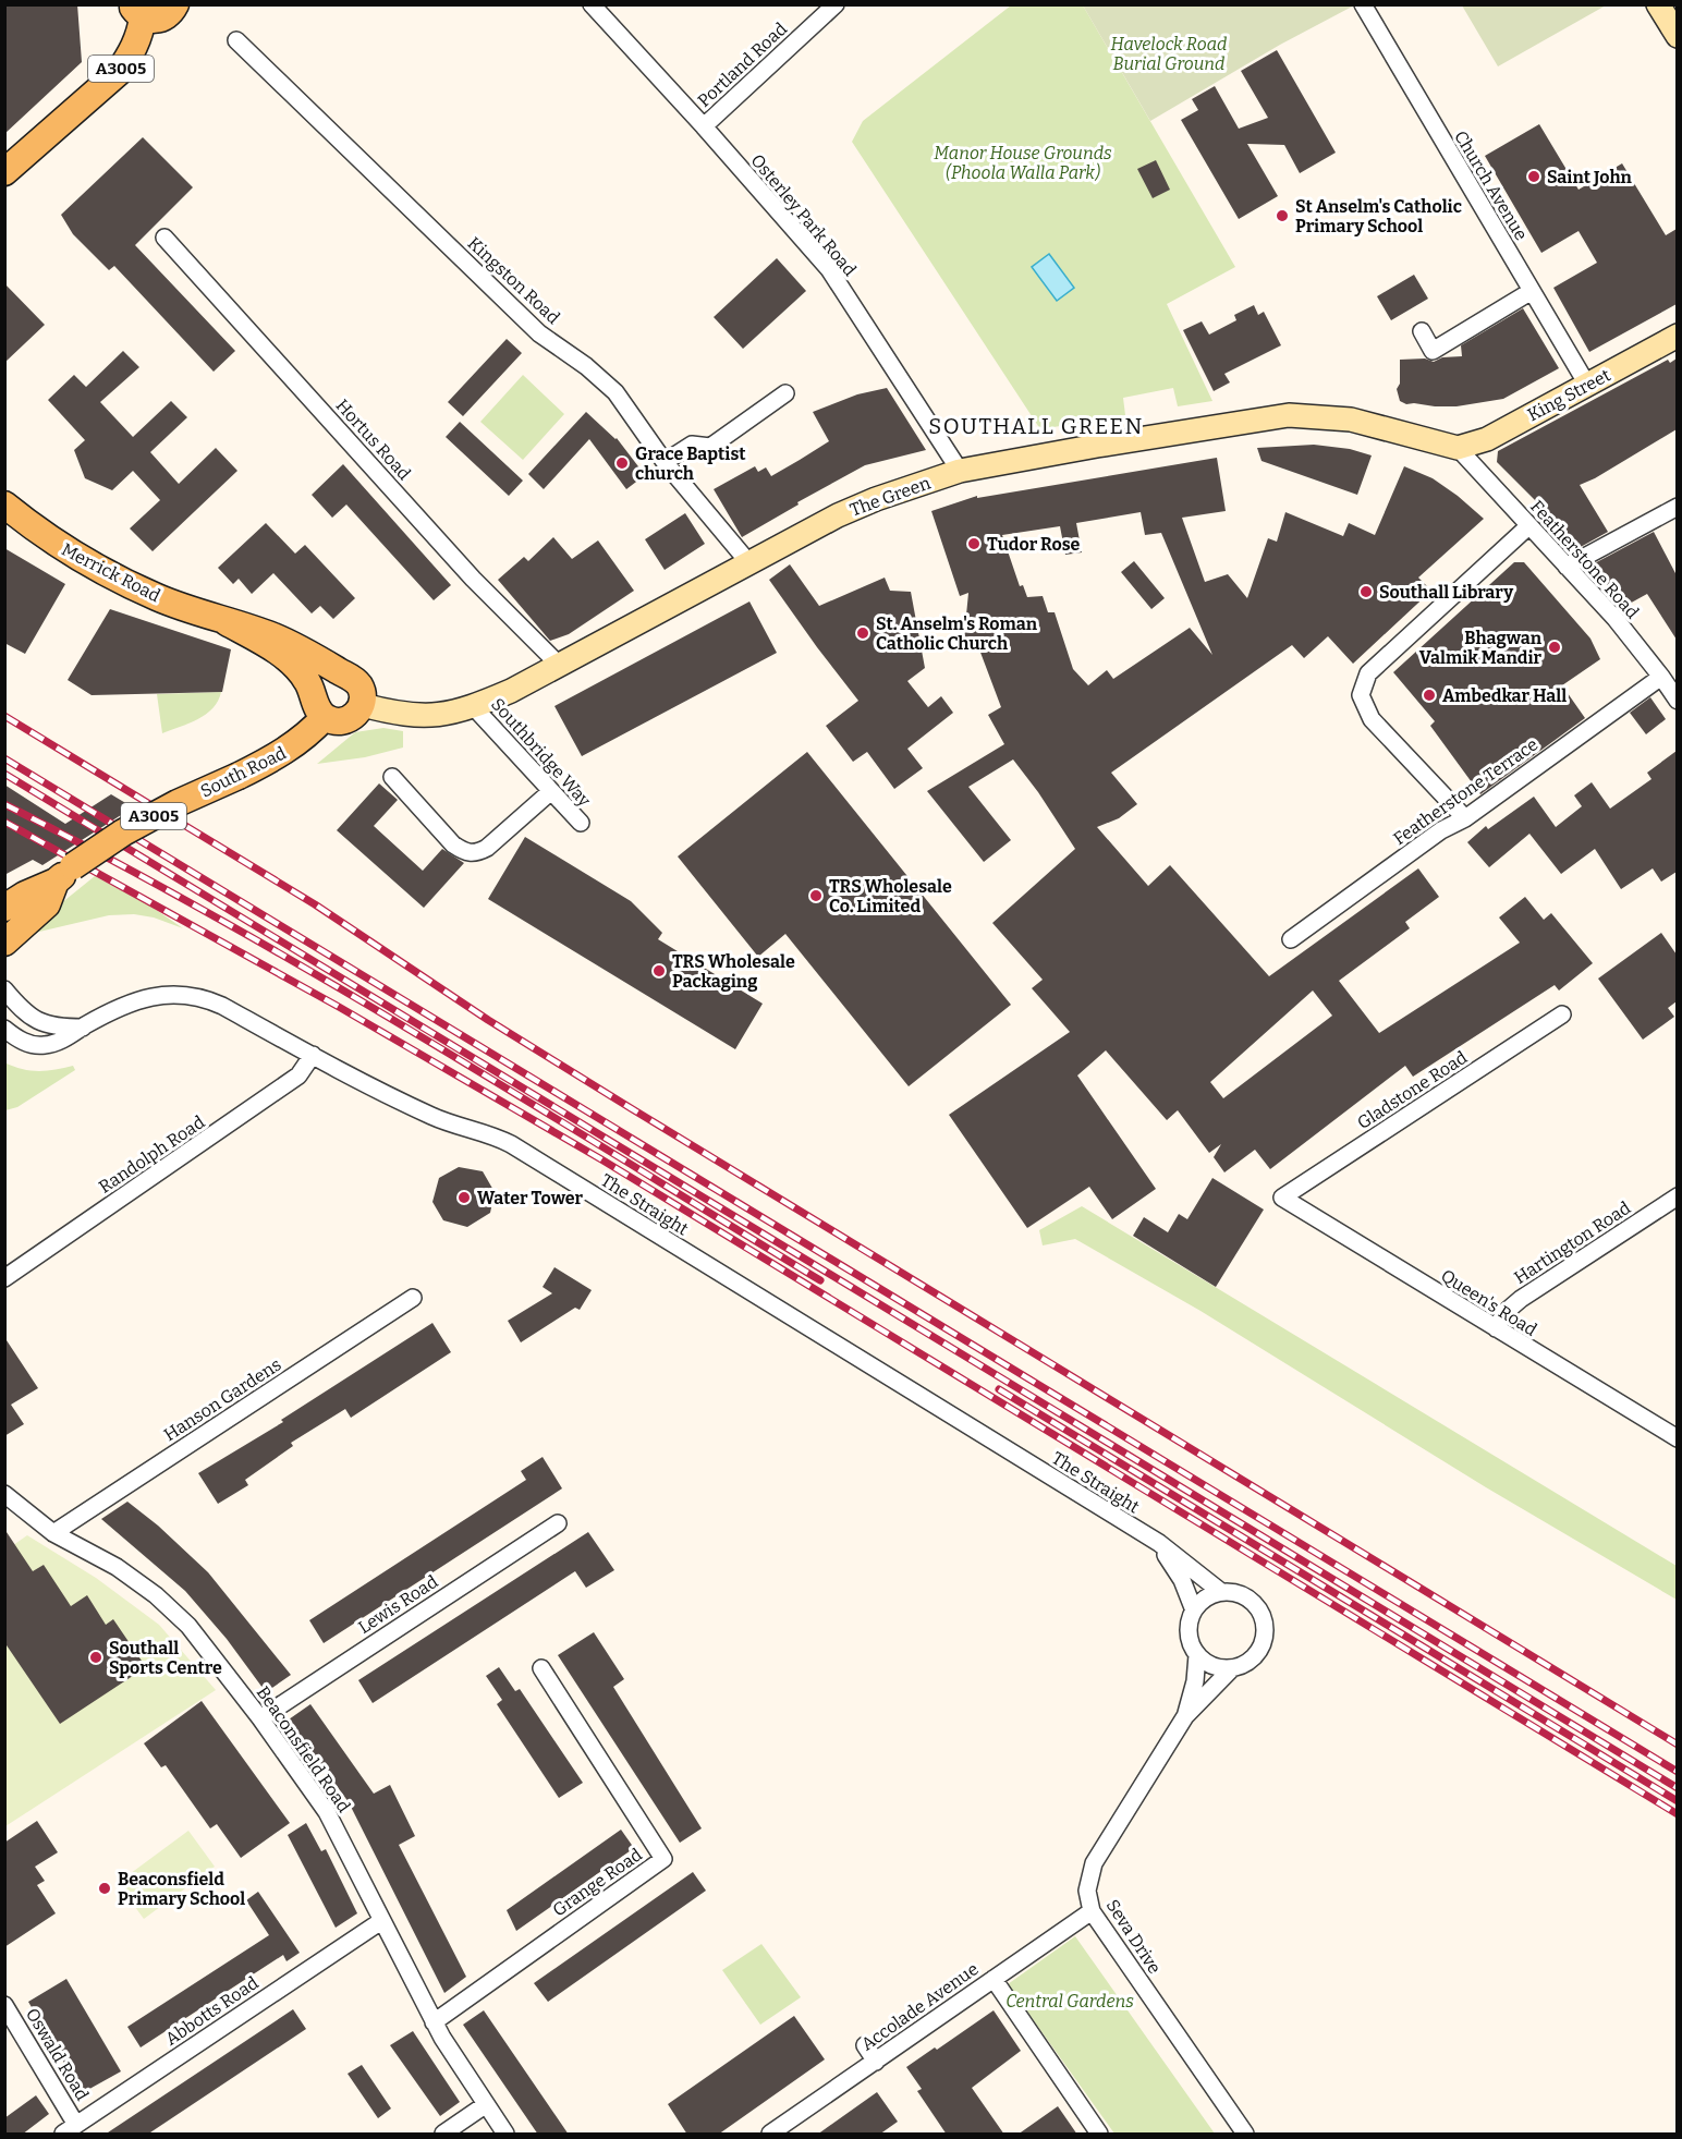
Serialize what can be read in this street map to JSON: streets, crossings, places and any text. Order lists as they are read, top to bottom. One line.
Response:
{"streets":{"main road":["A3005","Merrick Road","South Road"],"street":["Portland Road","Church Avenue","Osterley Park Road","Kingston Road","King Street","Hortus Road","The Green","Featherstone Road","Southbridge Way","Featherstone Terrace","Gladstone Road","Randolph Road","The Straight","Hartington Road","Queen's Road","Hanson Gardens","Lewis Road","Beaconsfield Road","Grange Road","Seva Drive","Accolade Avenue","Abbotts Road","Oswald Road"]},"crossings":[["Portland Road","Osterley Park Road"],["A3005","The Green"],["A3005","Merrick Road"],["A3005","South Road"],["Church Avenue","King Street"],["Osterley Park Road","The Green"],["Kingston Road","The Green"],["King Street","The Green"],["King Street","Featherstone Road"],["Hortus Road","The Green"],["The Green","Featherstone Road"],["The Green","Merrick Road"],["The Green","Southbridge Way"],["The Green","South Road"],["Featherstone Road","Featherstone Terrace"],["Merrick Road","South Road"],["Gladstone Road","Queen's Road"],["Randolph Road","The Straight"],["The Straight","Seva Drive"],["Hartington Road","Queen's Road"],["Hanson Gardens","Beaconsfield Road"],["Lewis Road","Beaconsfield Road"],["Beaconsfield Road","Grange Road"],["Beaconsfield Road","Abbotts Road"],["Seva Drive","Accolade Avenue"],["Abbotts Road","Oswald Road"]],"districts":["SOUTHALL GREEN"],"parks":["Havelock Road Burial Ground","Manor House Grounds (Phoola Walla Park)","Central Gardens"],"places":["Saint John","St Anselm's Catholic Primary School","Grace Baptist church","Tudor Rose","Southall Library","St. Anselm's Roman Catholic Church","Bhagwan Valmik Mandir","Ambedkar Hall","TRS Wholesale Co. Limited","TRS Wholesale Packaging","Water Tower","Southall Sports Centre","Beaconsfield Primary School"]}
